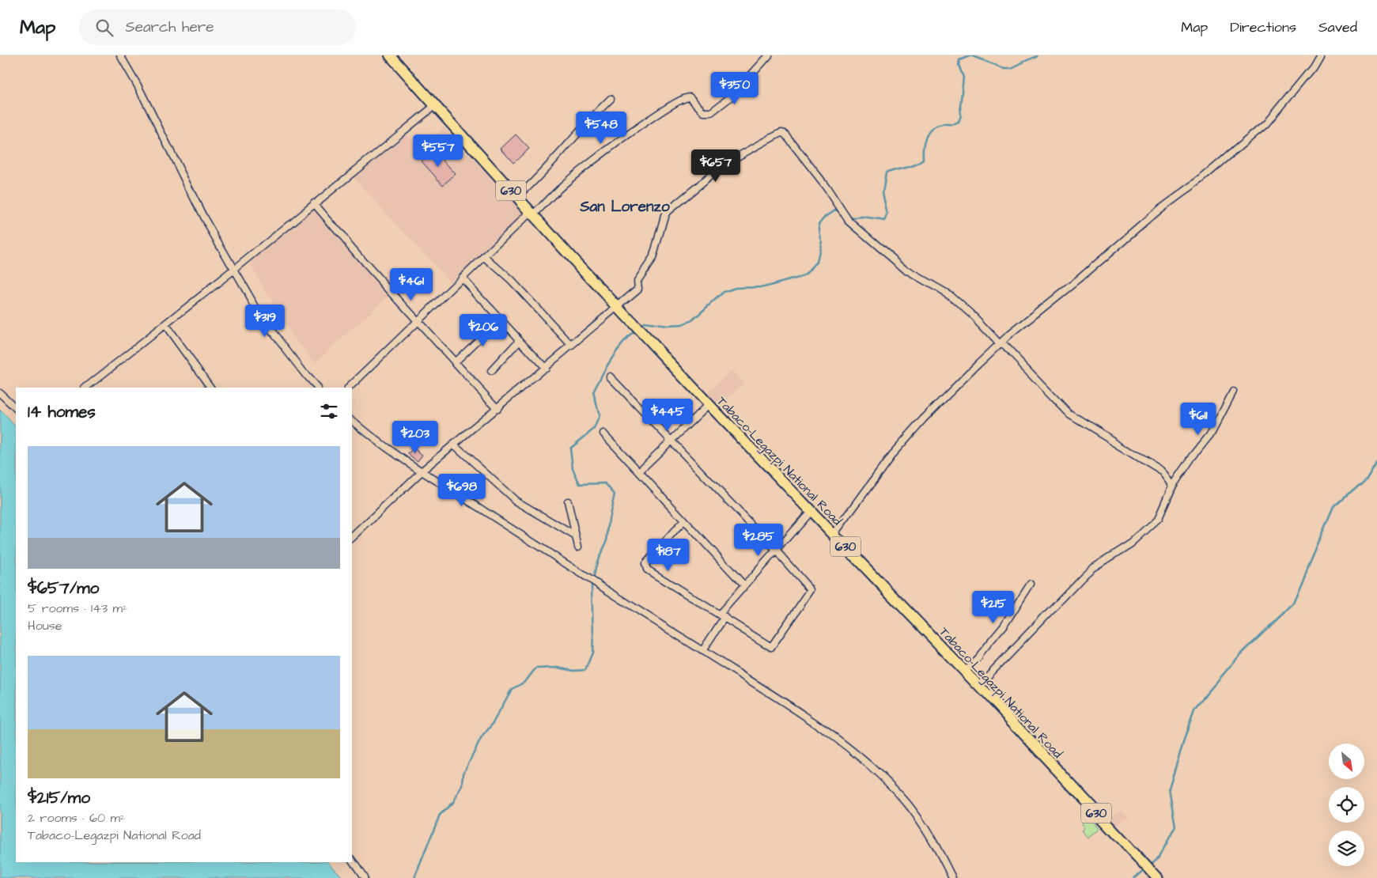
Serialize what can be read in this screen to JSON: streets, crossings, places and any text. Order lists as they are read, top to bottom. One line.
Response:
{"streets":{"main road":["630","Tabaco-Legazpi National Road"]},"districts":["San Lorenzo"],"north":"bottom right","page":{"header":"Map","search":"Search here","nav":["Map","Directions","Saved"],"price":["$350","$548","$557","$657","$461","$319","$206","$445","$611","$203","$698","$285","$187","$215"],"heading":"14 homes","list":[{"name":"$657/mo","note":"5 rooms · 143 m² · House"},{"name":"$215/mo","note":"2 rooms · 60 m² · Tabaco-Legazpi National Road"}]}}
